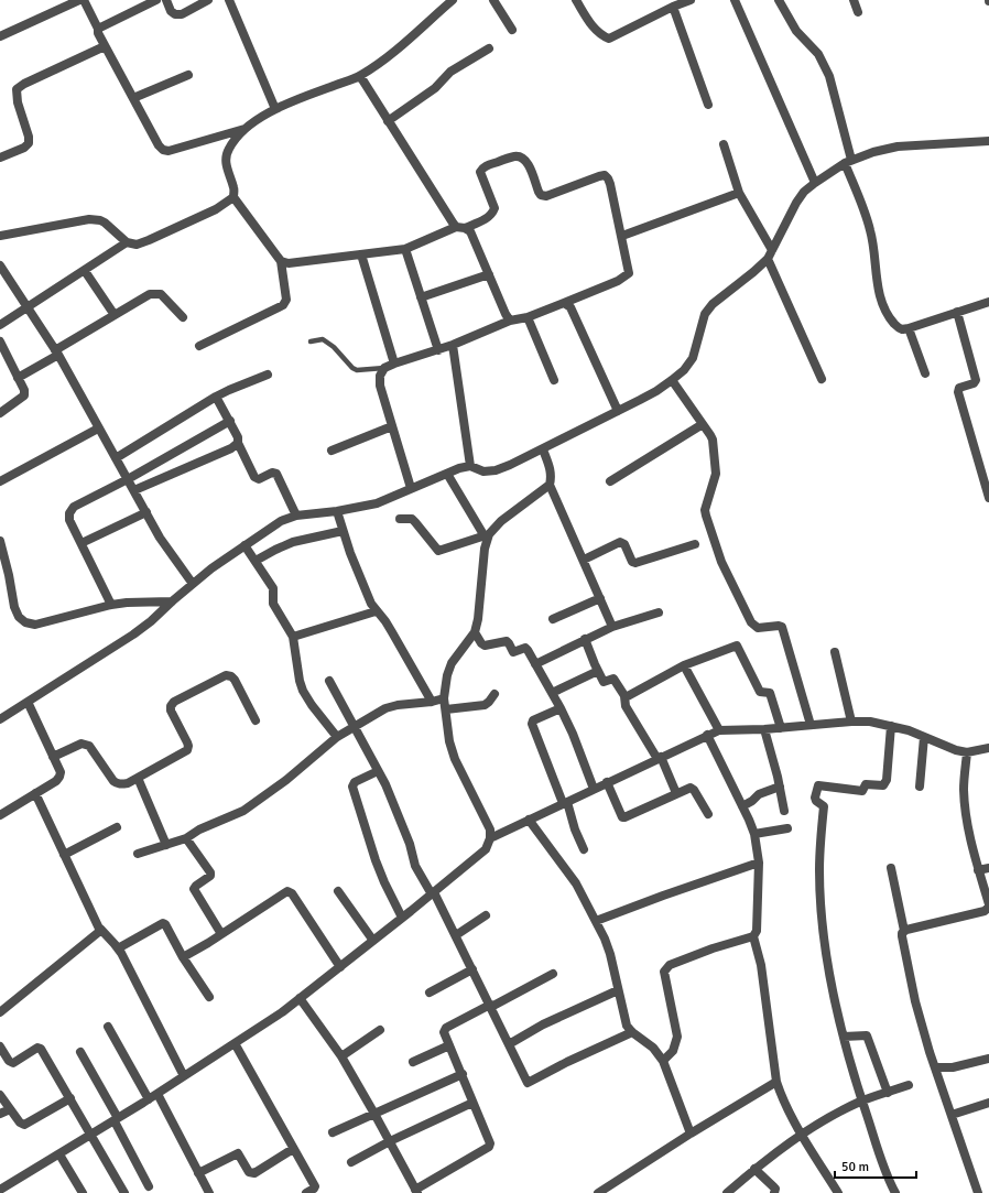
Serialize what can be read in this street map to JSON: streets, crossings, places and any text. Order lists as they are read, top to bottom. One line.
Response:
{"scale_bar":"50 m"}
